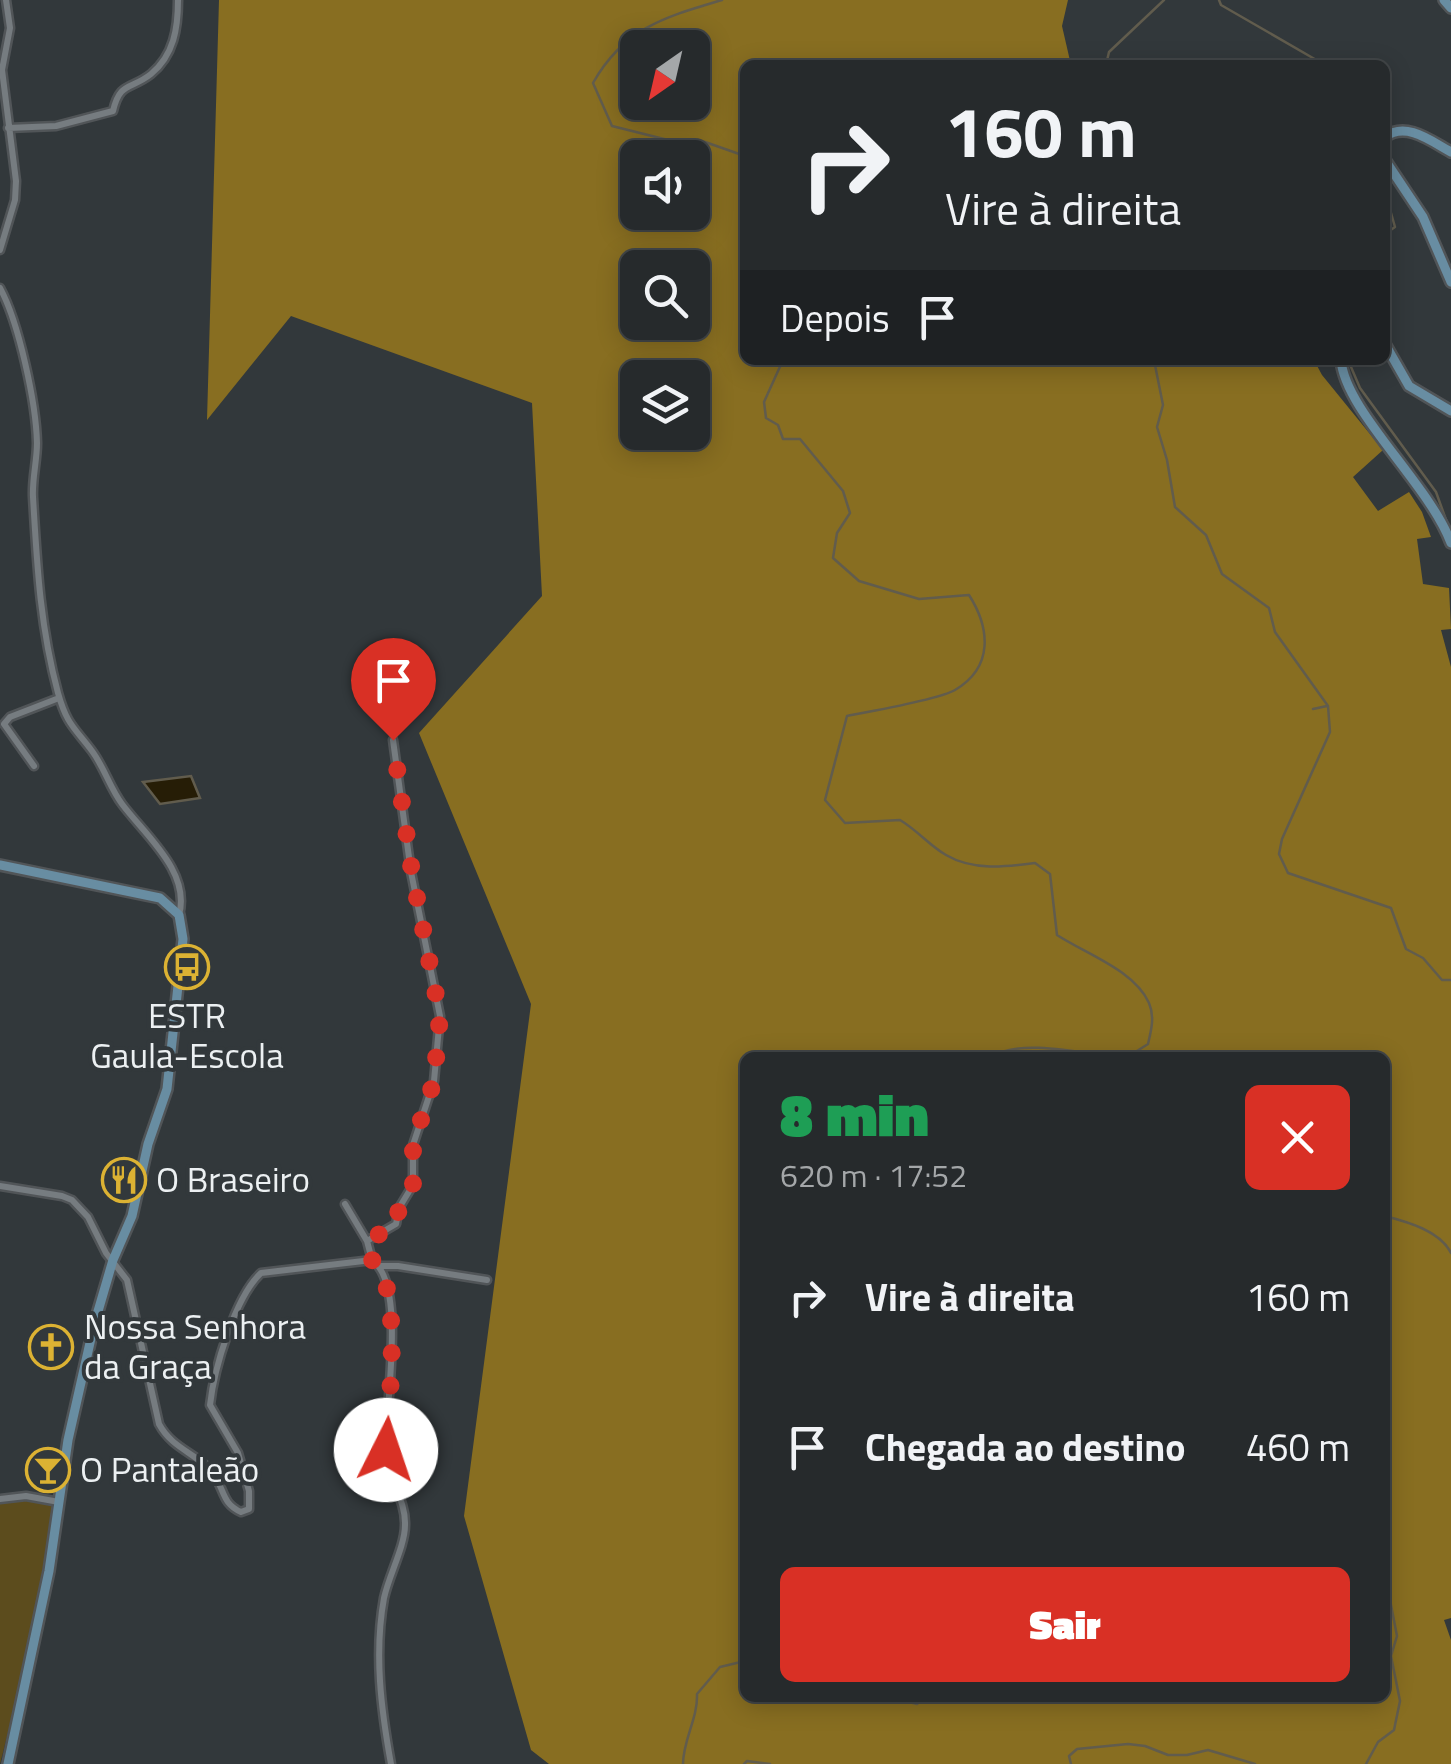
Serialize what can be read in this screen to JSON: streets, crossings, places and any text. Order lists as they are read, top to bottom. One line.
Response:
{"places":{"bus stop":["ESTR Gaula-Escola"],"restaurant":["O Braseiro"],"church":["Nossa Senhora da Graça"],"bar":["O Pantaleão"]},"north":"bottom left","page":{"turn":["160 m","Vire à direita"],"then":"Depois","heading":["8 min","620 m · 17:52"],"list":[{"name":"Vire à direita","value":"160 m"},{"name":"Chegada ao destino","value":"460 m"}],"buttons":"Sair"}}
